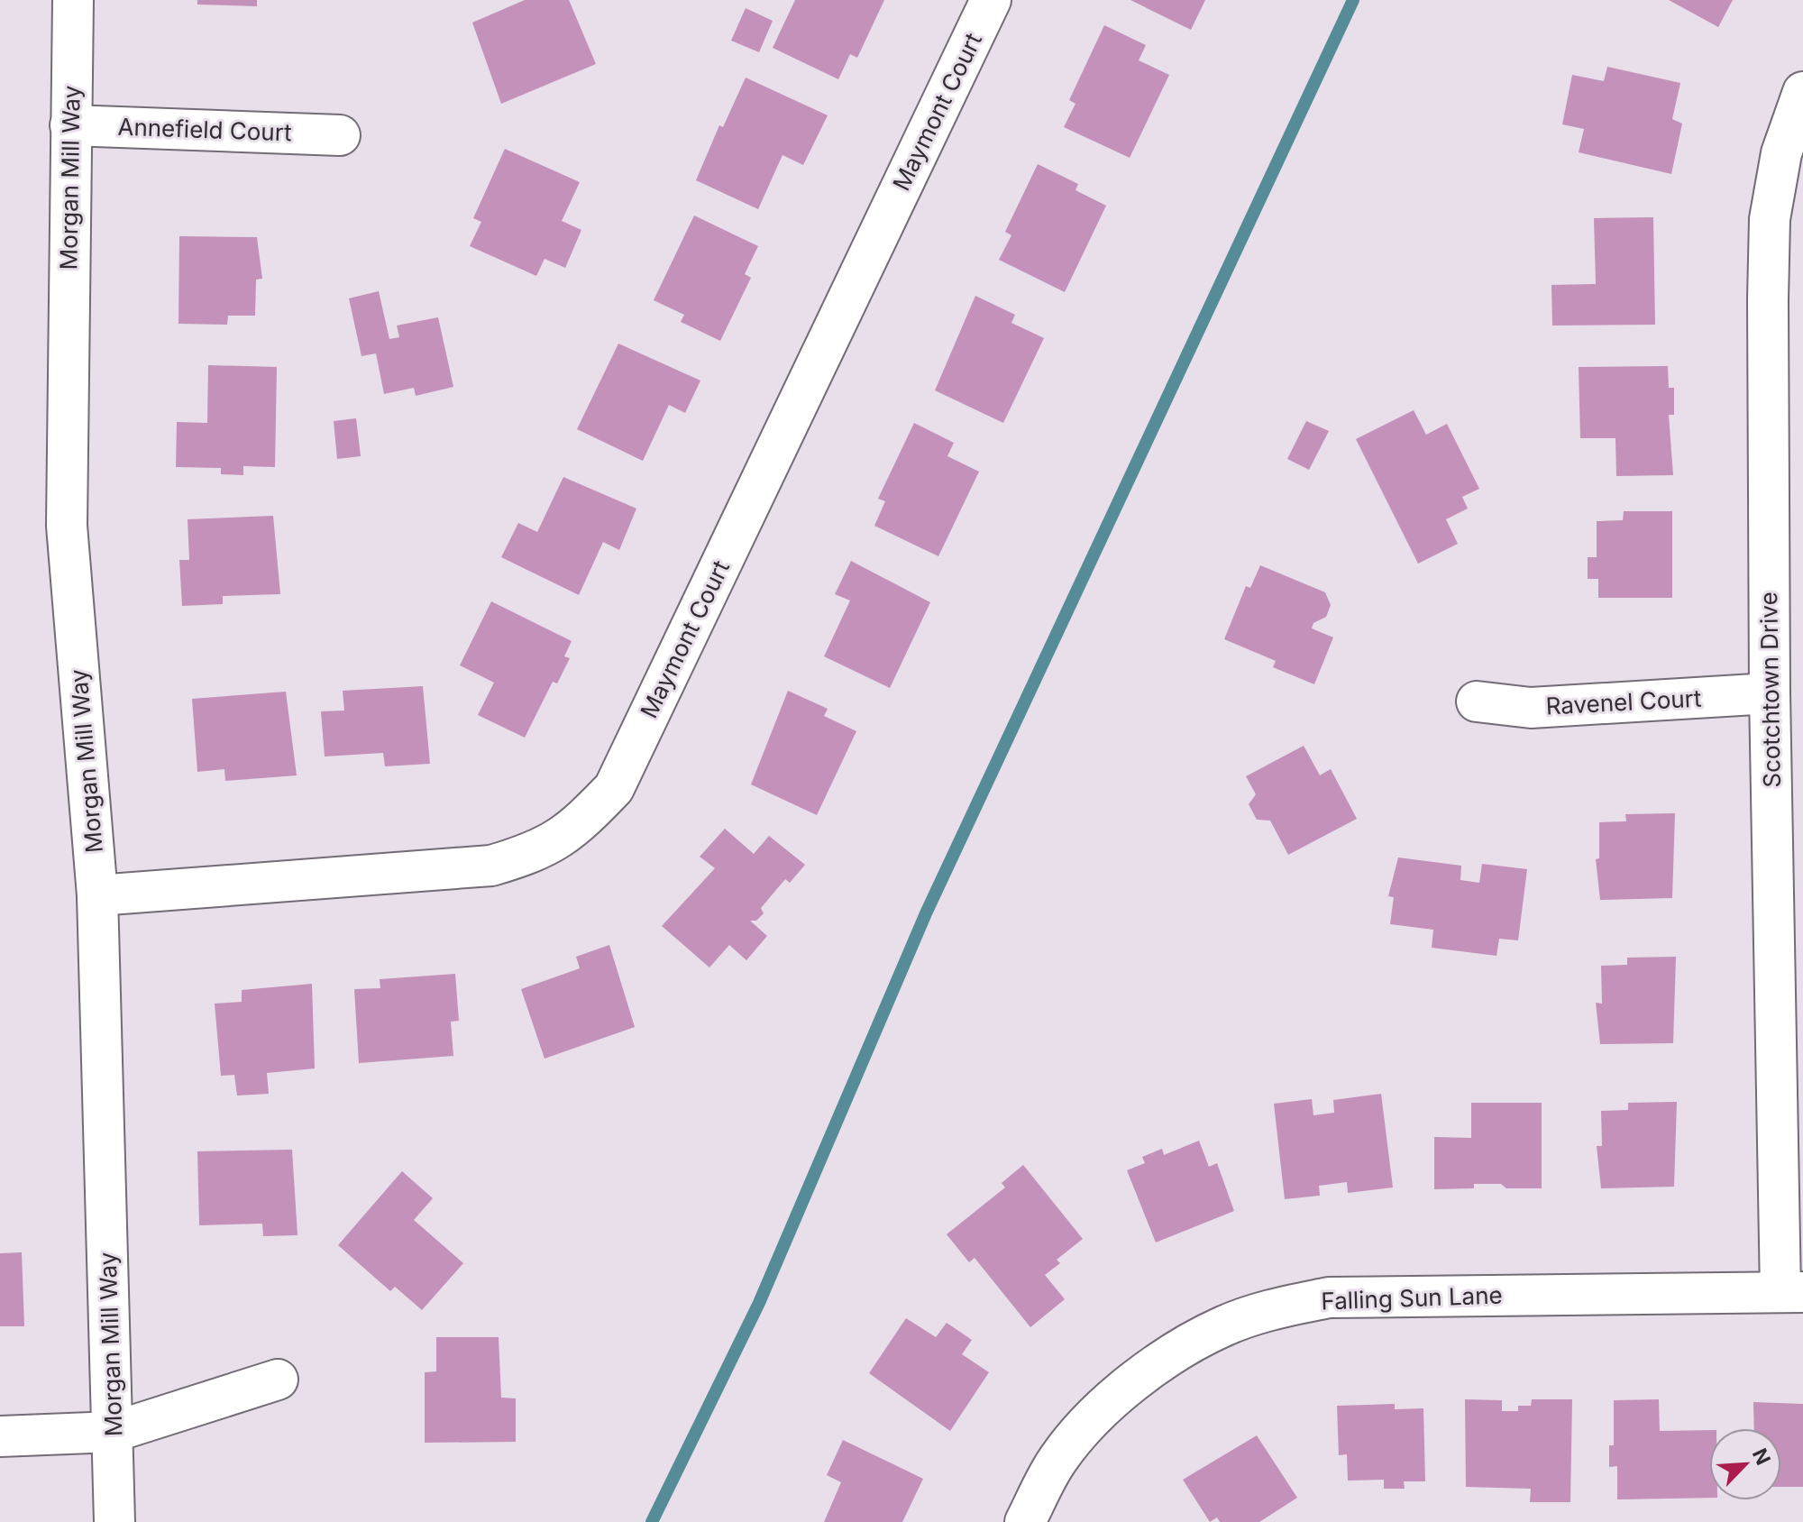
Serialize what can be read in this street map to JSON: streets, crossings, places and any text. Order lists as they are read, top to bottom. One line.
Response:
{"streets":{"street":["Maymont Court","Annefield Court","Morgan Mill Way","Scotchtown Drive","Ravenel Court","Falling Sun Lane"]},"crossings":[["Maymont Court","Morgan Mill Way"],["Annefield Court","Morgan Mill Way"],["Scotchtown Drive","Ravenel Court"],["Scotchtown Drive","Falling Sun Lane"]],"north":"top right"}
